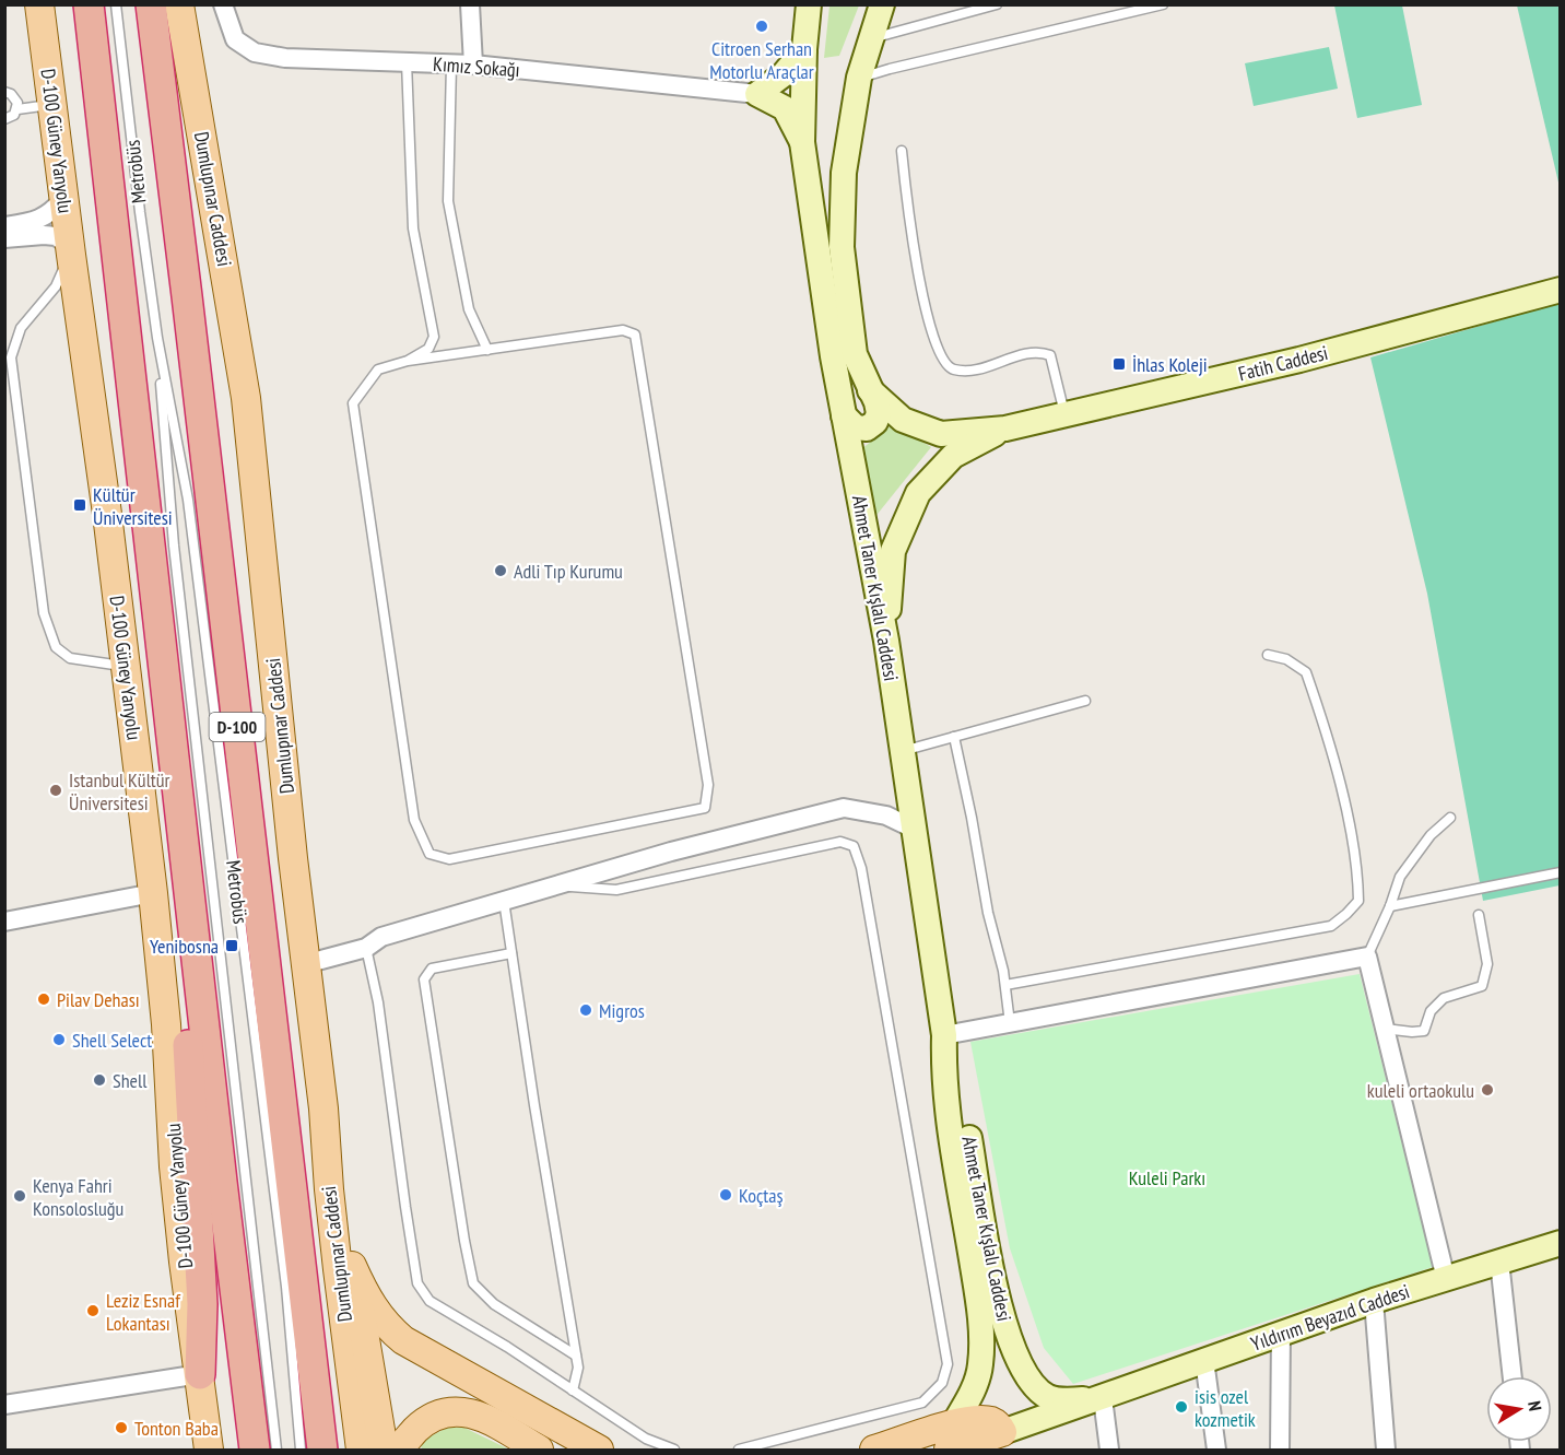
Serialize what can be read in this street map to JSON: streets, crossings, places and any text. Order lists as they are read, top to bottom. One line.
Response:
{"streets":{"highway":["D-100"],"main road":["D-100 Güney Yanyolu","Dumlupınar Caddesi","Fatih Caddesi","Ahmet Taner Kışlalı Caddesi","Yıldırım Beyazıd Caddesi"],"street":["Kımız Sokağı"],"lane":["Metrobüs"]},"crossings":[["Ahmet Taner Kışlalı Caddesi","Yıldırım Beyazıd Caddesi"]],"parks":["Kuleli Parkı"],"places":{"other":["Citroen Serhan Motorlu Araçlar","Adli Tıp Kurumu","Istanbul Kültür Üniversitesi","Pilav Dehası","Migros","Shell Select","Shell","kuleli ortaokulu","Koçtaş","Kenya Fahri Konsolosluğu","Leziz Esnaf Lokantası","isis ozel kozmetik","Tonton Baba"],"transit":["İhlas Koleji","Kültür Üniversitesi","Yenibosna"]},"north":"right"}
